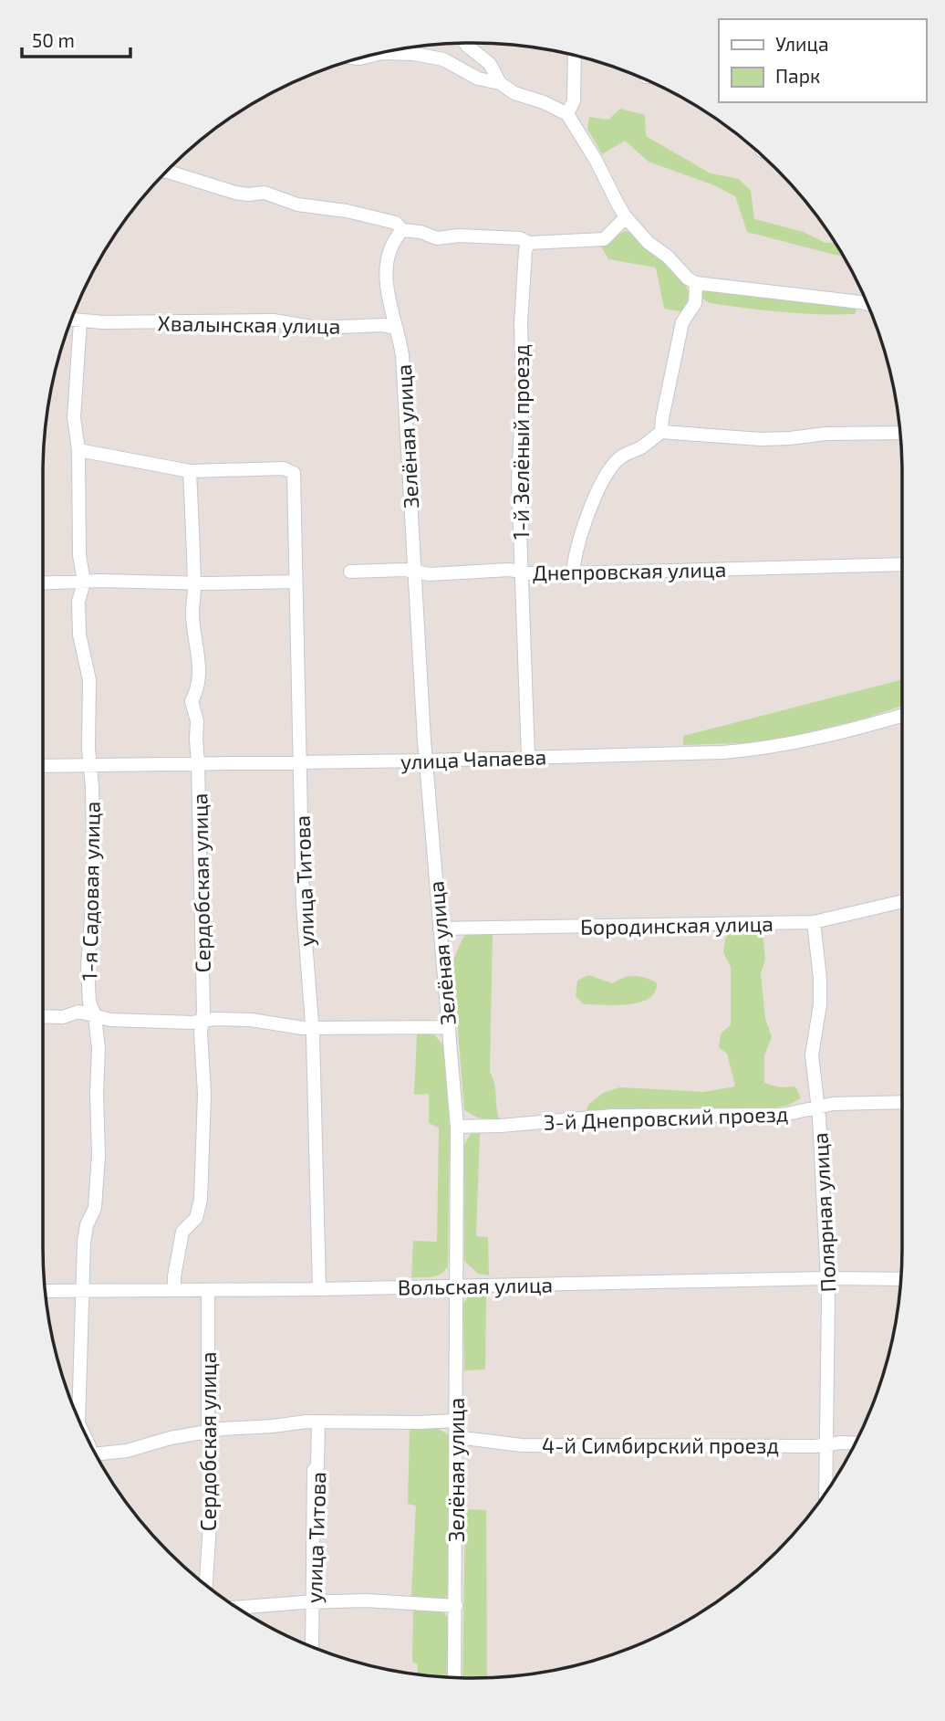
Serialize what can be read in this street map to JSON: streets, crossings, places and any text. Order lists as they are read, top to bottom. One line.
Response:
{"streets":{"street":["Хвалынская улица","Зелёная улица","1-й Зелёный проезд","Днепровская улица","улица Чапаева","улица Титова","Сердобская улица","1-я Садовая улица","Бородинская улица","3-й Днепровский проезд","Полярная улица","Вольская улица","4-й Симбирский проезд"]},"crossings":[["Хвалынская улица","Зелёная улица"],["Хвалынская улица","1-я Садовая улица"],["Зелёная улица","Днепровская улица"],["Зелёная улица","улица Чапаева"],["Зелёная улица","Бородинская улица"],["Зелёная улица","3-й Днепровский проезд"],["Зелёная улица","Вольская улица"],["Зелёная улица","4-й Симбирский проезд"],["1-й Зелёный проезд","Днепровская улица"],["1-й Зелёный проезд","улица Чапаева"],["улица Чапаева","улица Титова"],["улица Чапаева","Сердобская улица"],["улица Чапаева","1-я Садовая улица"],["улица Титова","Сердобская улица"],["улица Титова","Вольская улица"],["Сердобская улица","Вольская улица"],["1-я Садовая улица","Вольская улица"],["Бородинская улица","Полярная улица"],["3-й Днепровский проезд","Полярная улица"],["Полярная улица","Вольская улица"],["Полярная улица","4-й Симбирский проезд"]],"legend":["Улица","Парк"],"scale_bar":"50 m"}
